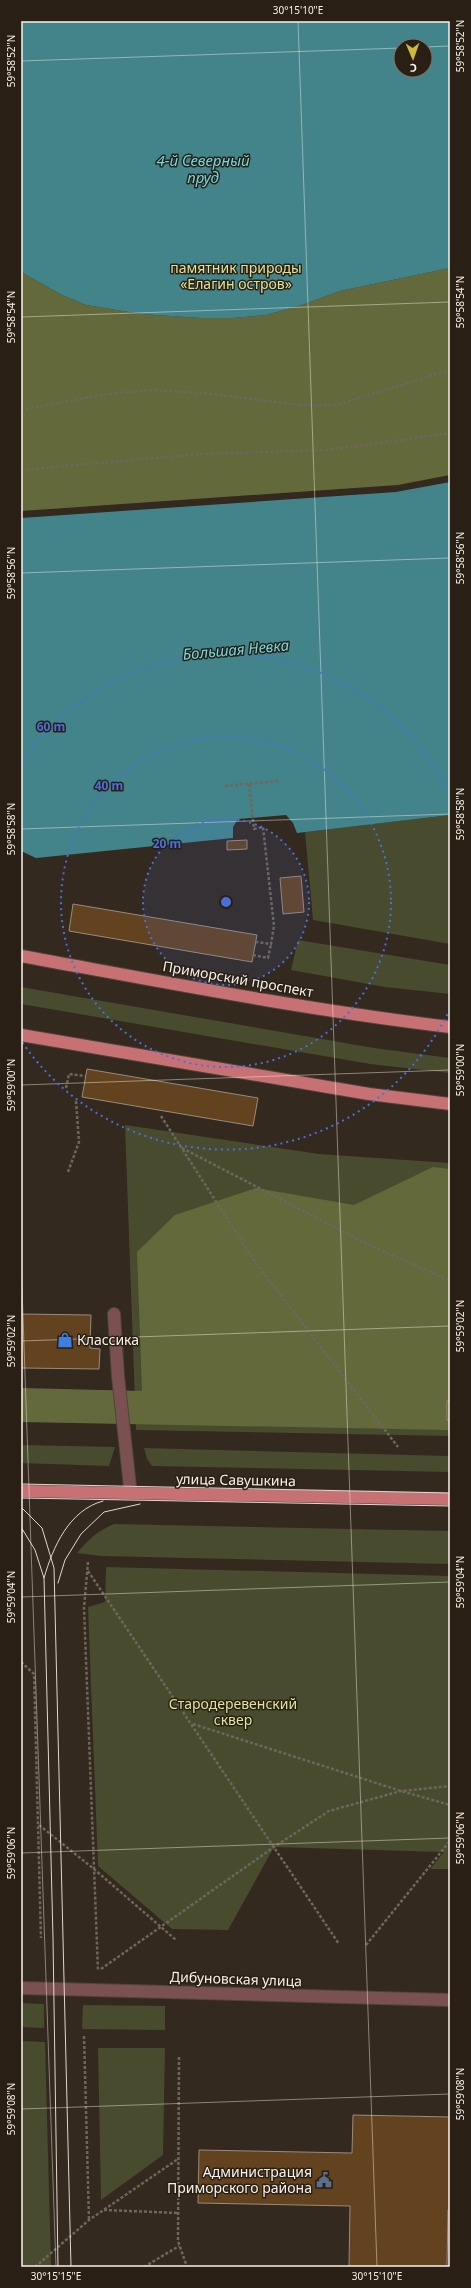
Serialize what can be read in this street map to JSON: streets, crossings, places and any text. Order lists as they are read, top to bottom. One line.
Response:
{"streets":{"main road":["Приморский проспект","улица Савушкина"],"street":["Дибуновская улица"]},"water":["4-й Северный пруд","Большая Невка"],"parks":["памятник природы «Елагин остров»","Стародеревенский сквер"],"places":{"shop":["Классика"],"public building":["Администрация Приморского района"]},"north":"bottom","coordinates":["30°15'10\"E","59°58'52\"N","59°58'54\"N","59°58'56\"N","59°58'58\"N","59°59'00\"N","59°59'02\"N","59°59'04\"N","59°59'06\"N","59°59'08\"N","30°15'15\"E"],"rings":["60 m","40 m","20 m"]}
